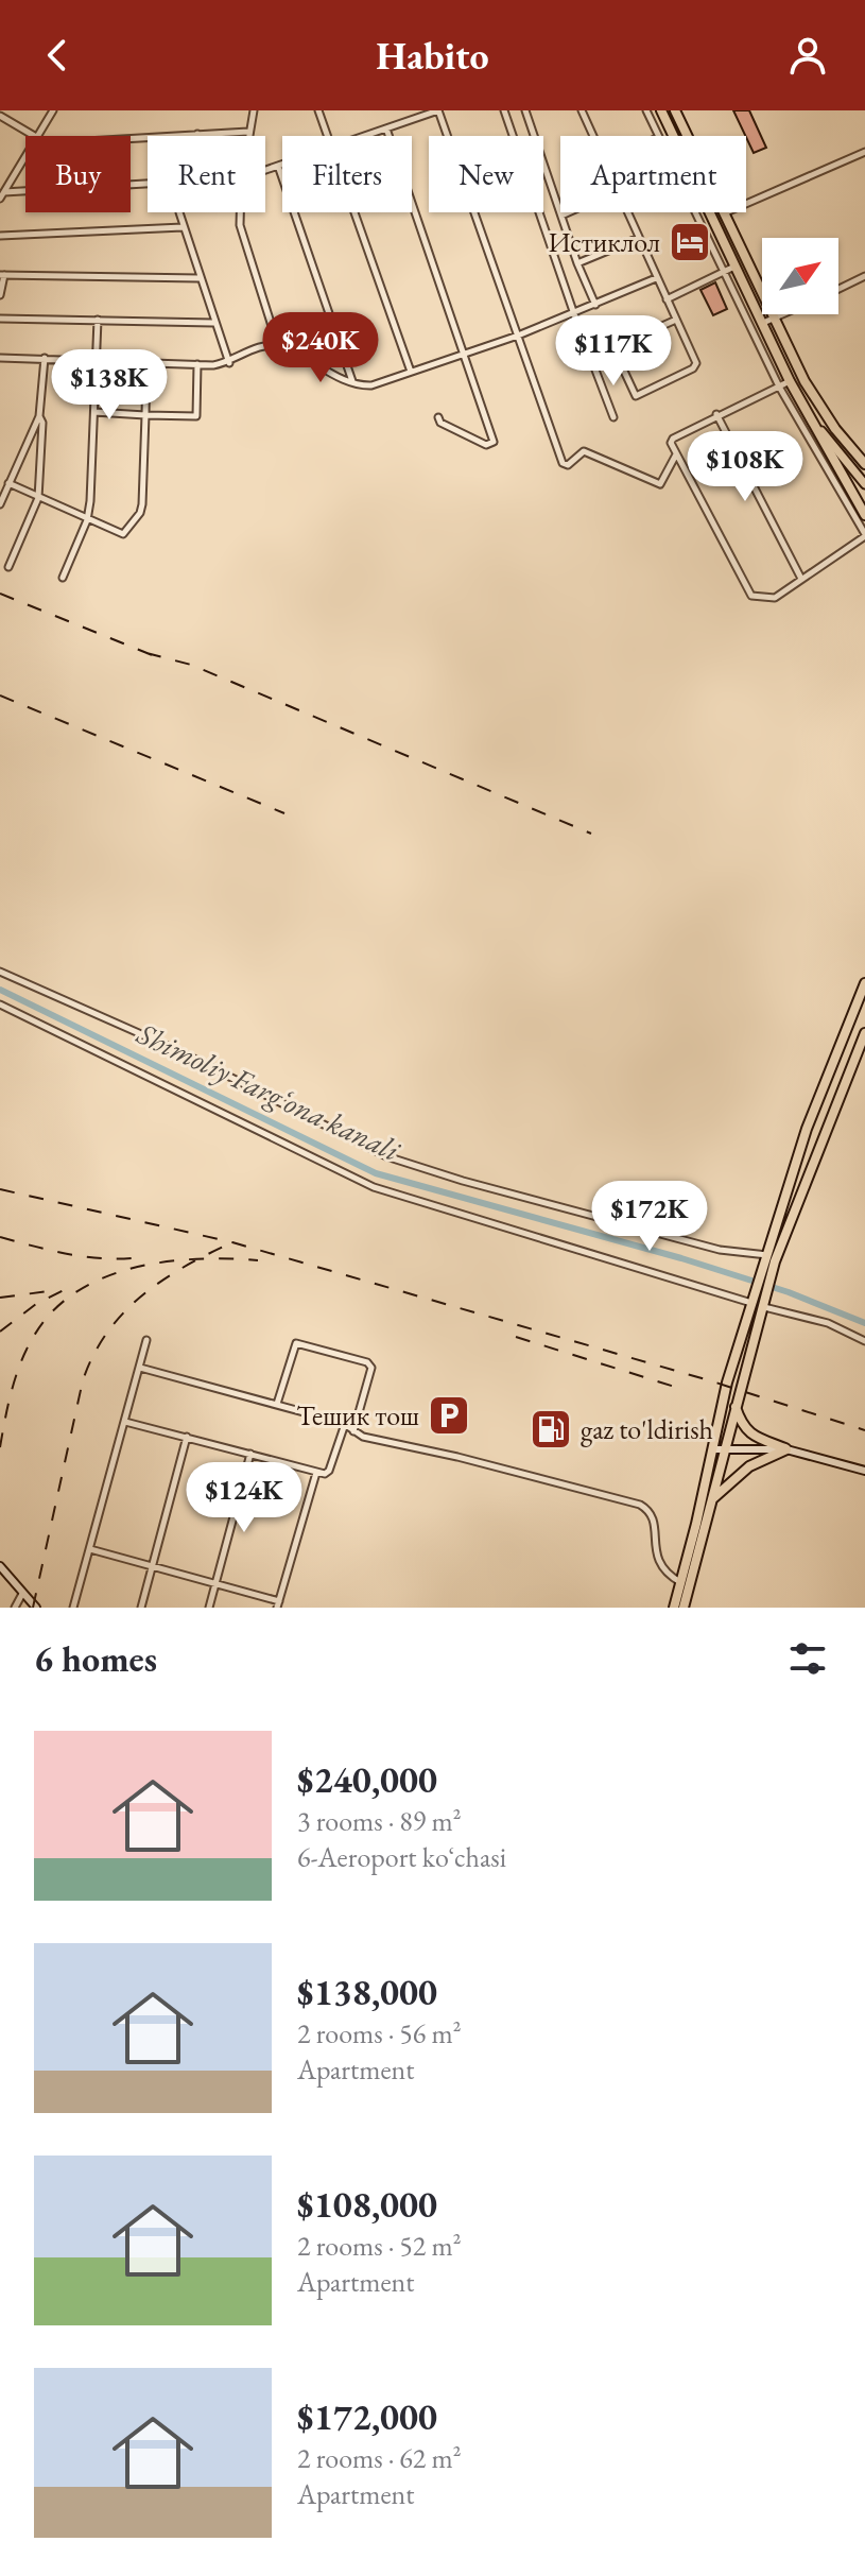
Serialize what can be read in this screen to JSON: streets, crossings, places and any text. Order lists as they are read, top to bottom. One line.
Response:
{"water":["Shimoliy Fargʻona kanali"],"places":{"hotel":["Истиклол"],"parking":["Тешик тош"],"fuel station":["gaz to'ldirish"]},"north":"top right","page":{"header":"Habito","chip":["Buy","Rent","Filters","New","Apartment"],"price":["$240K","$117K","$138K","$108K","$172K","$124K"],"heading":"6 homes","list":[{"name":"$240,000","note":"3 rooms · 89 m² · 6-Aeroport koʻchasi"},{"name":"$138,000","note":"2 rooms · 56 m² · Apartment"},{"name":"$108,000","note":"2 rooms · 52 m² · Apartment"},{"name":"$172,000","note":"2 rooms · 62 m² · Apartment"}]}}
